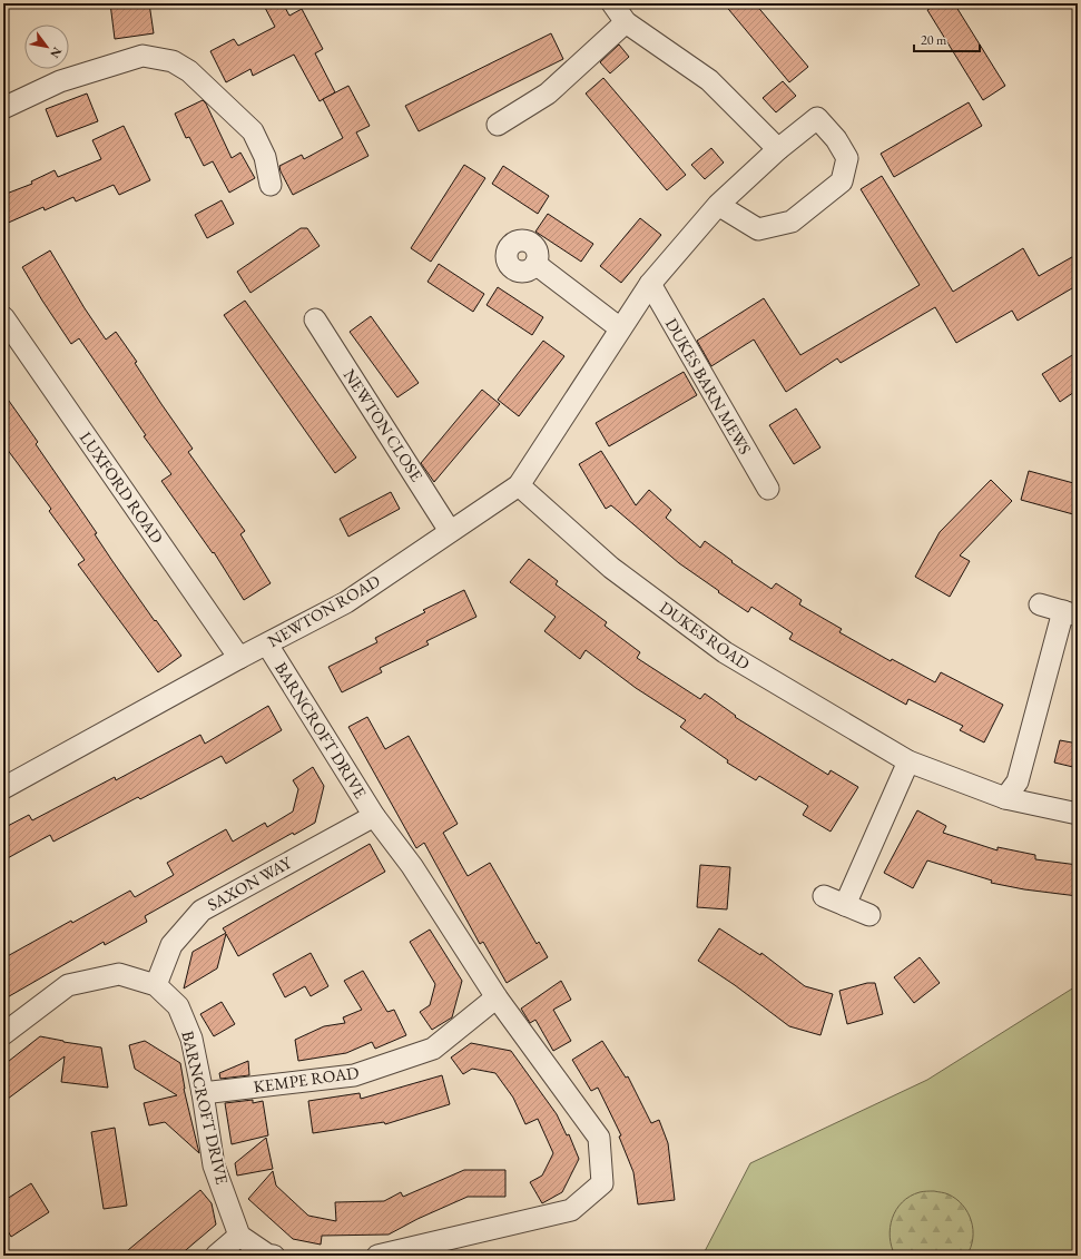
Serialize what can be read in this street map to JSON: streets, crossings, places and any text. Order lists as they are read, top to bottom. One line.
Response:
{"streets":{"street":["DUKES BARN MEWS","NEWTON CLOSE","LUXFORD ROAD","NEWTON ROAD","DUKES ROAD","BARNCROFT DRIVE","SAXON WAY","KEMPE ROAD"]},"crossings":[["DUKES BARN MEWS","NEWTON ROAD"],["NEWTON CLOSE","NEWTON ROAD"],["LUXFORD ROAD","NEWTON ROAD"],["NEWTON ROAD","DUKES ROAD"],["NEWTON ROAD","BARNCROFT DRIVE"],["BARNCROFT DRIVE","SAXON WAY"],["BARNCROFT DRIVE","KEMPE ROAD"]],"scale_bar":"20 m","north":"bottom right"}
